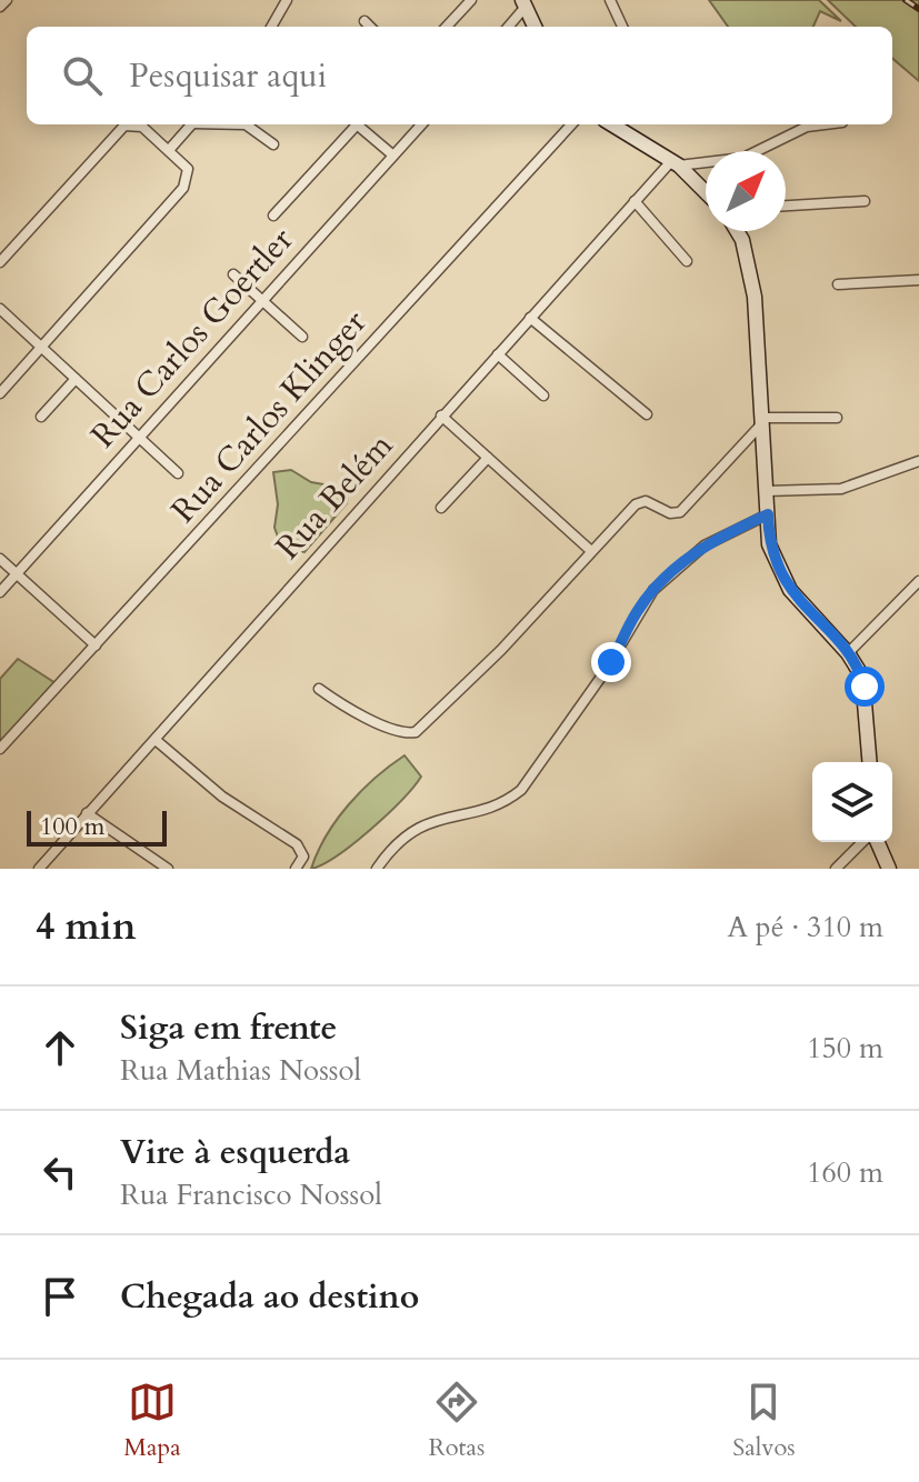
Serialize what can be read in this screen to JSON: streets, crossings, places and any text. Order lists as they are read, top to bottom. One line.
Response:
{"streets":{"street":["Rua Carlos Goertler","Rua Carlos Klinger","Rua Belém"]},"scale_bar":"100 m","north":"top right","page":{"search":"Pesquisar aqui","scale":"100 m","heading":["4 min","A pé · 310 m"],"list":[["Siga em frente","Rua Mathias Nossol","150 m"],["Vire à esquerda","Rua Francisco Nossol","160 m"],"Chegada ao destino"],"nav":["Mapa","Rotas","Salvos"]}}
